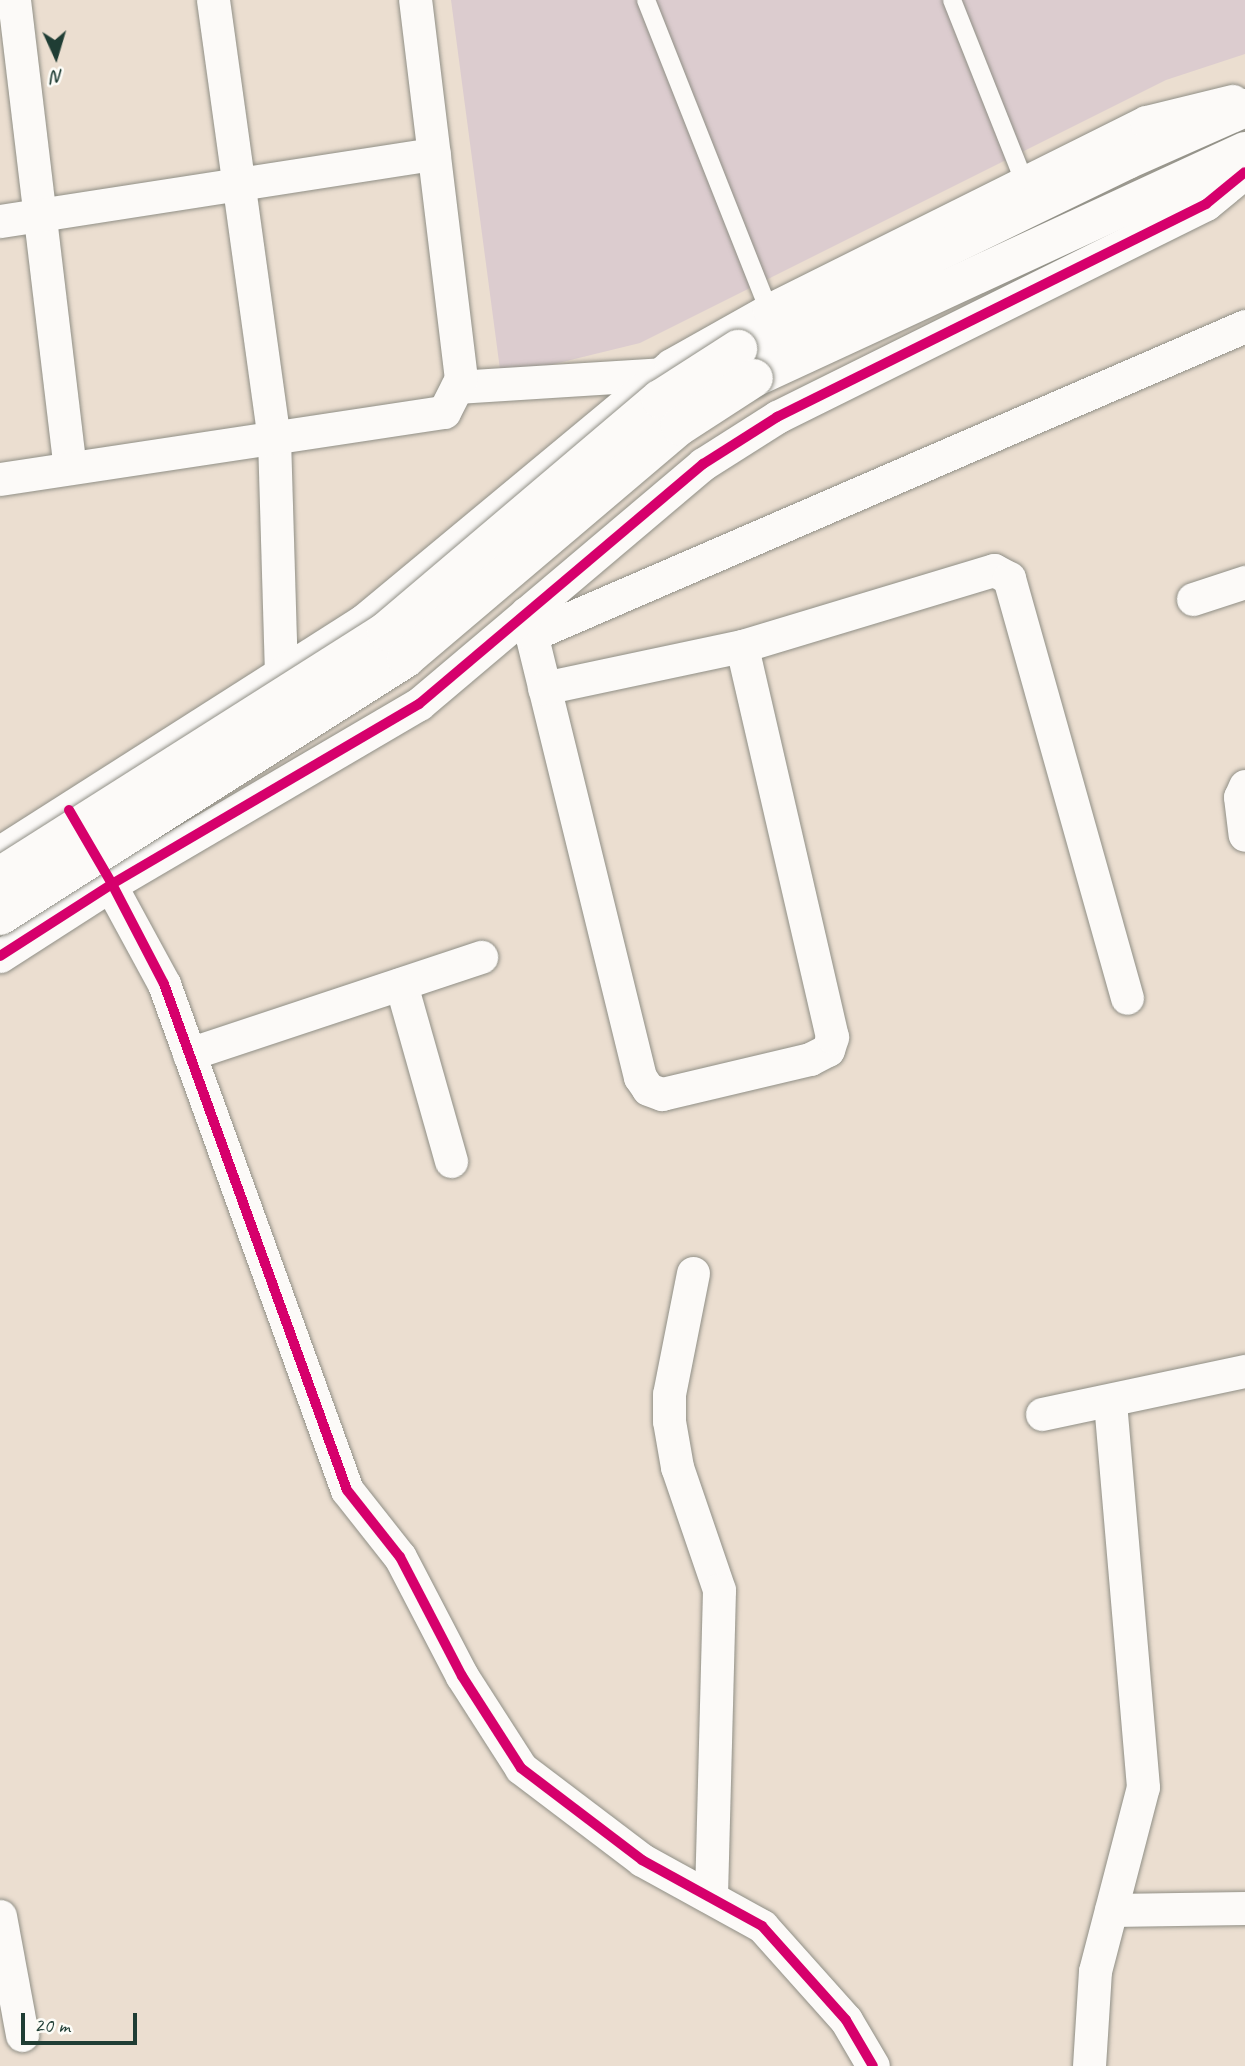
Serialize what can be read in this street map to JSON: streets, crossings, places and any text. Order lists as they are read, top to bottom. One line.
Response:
{"scale_bar":"20 m","north":"bottom"}
